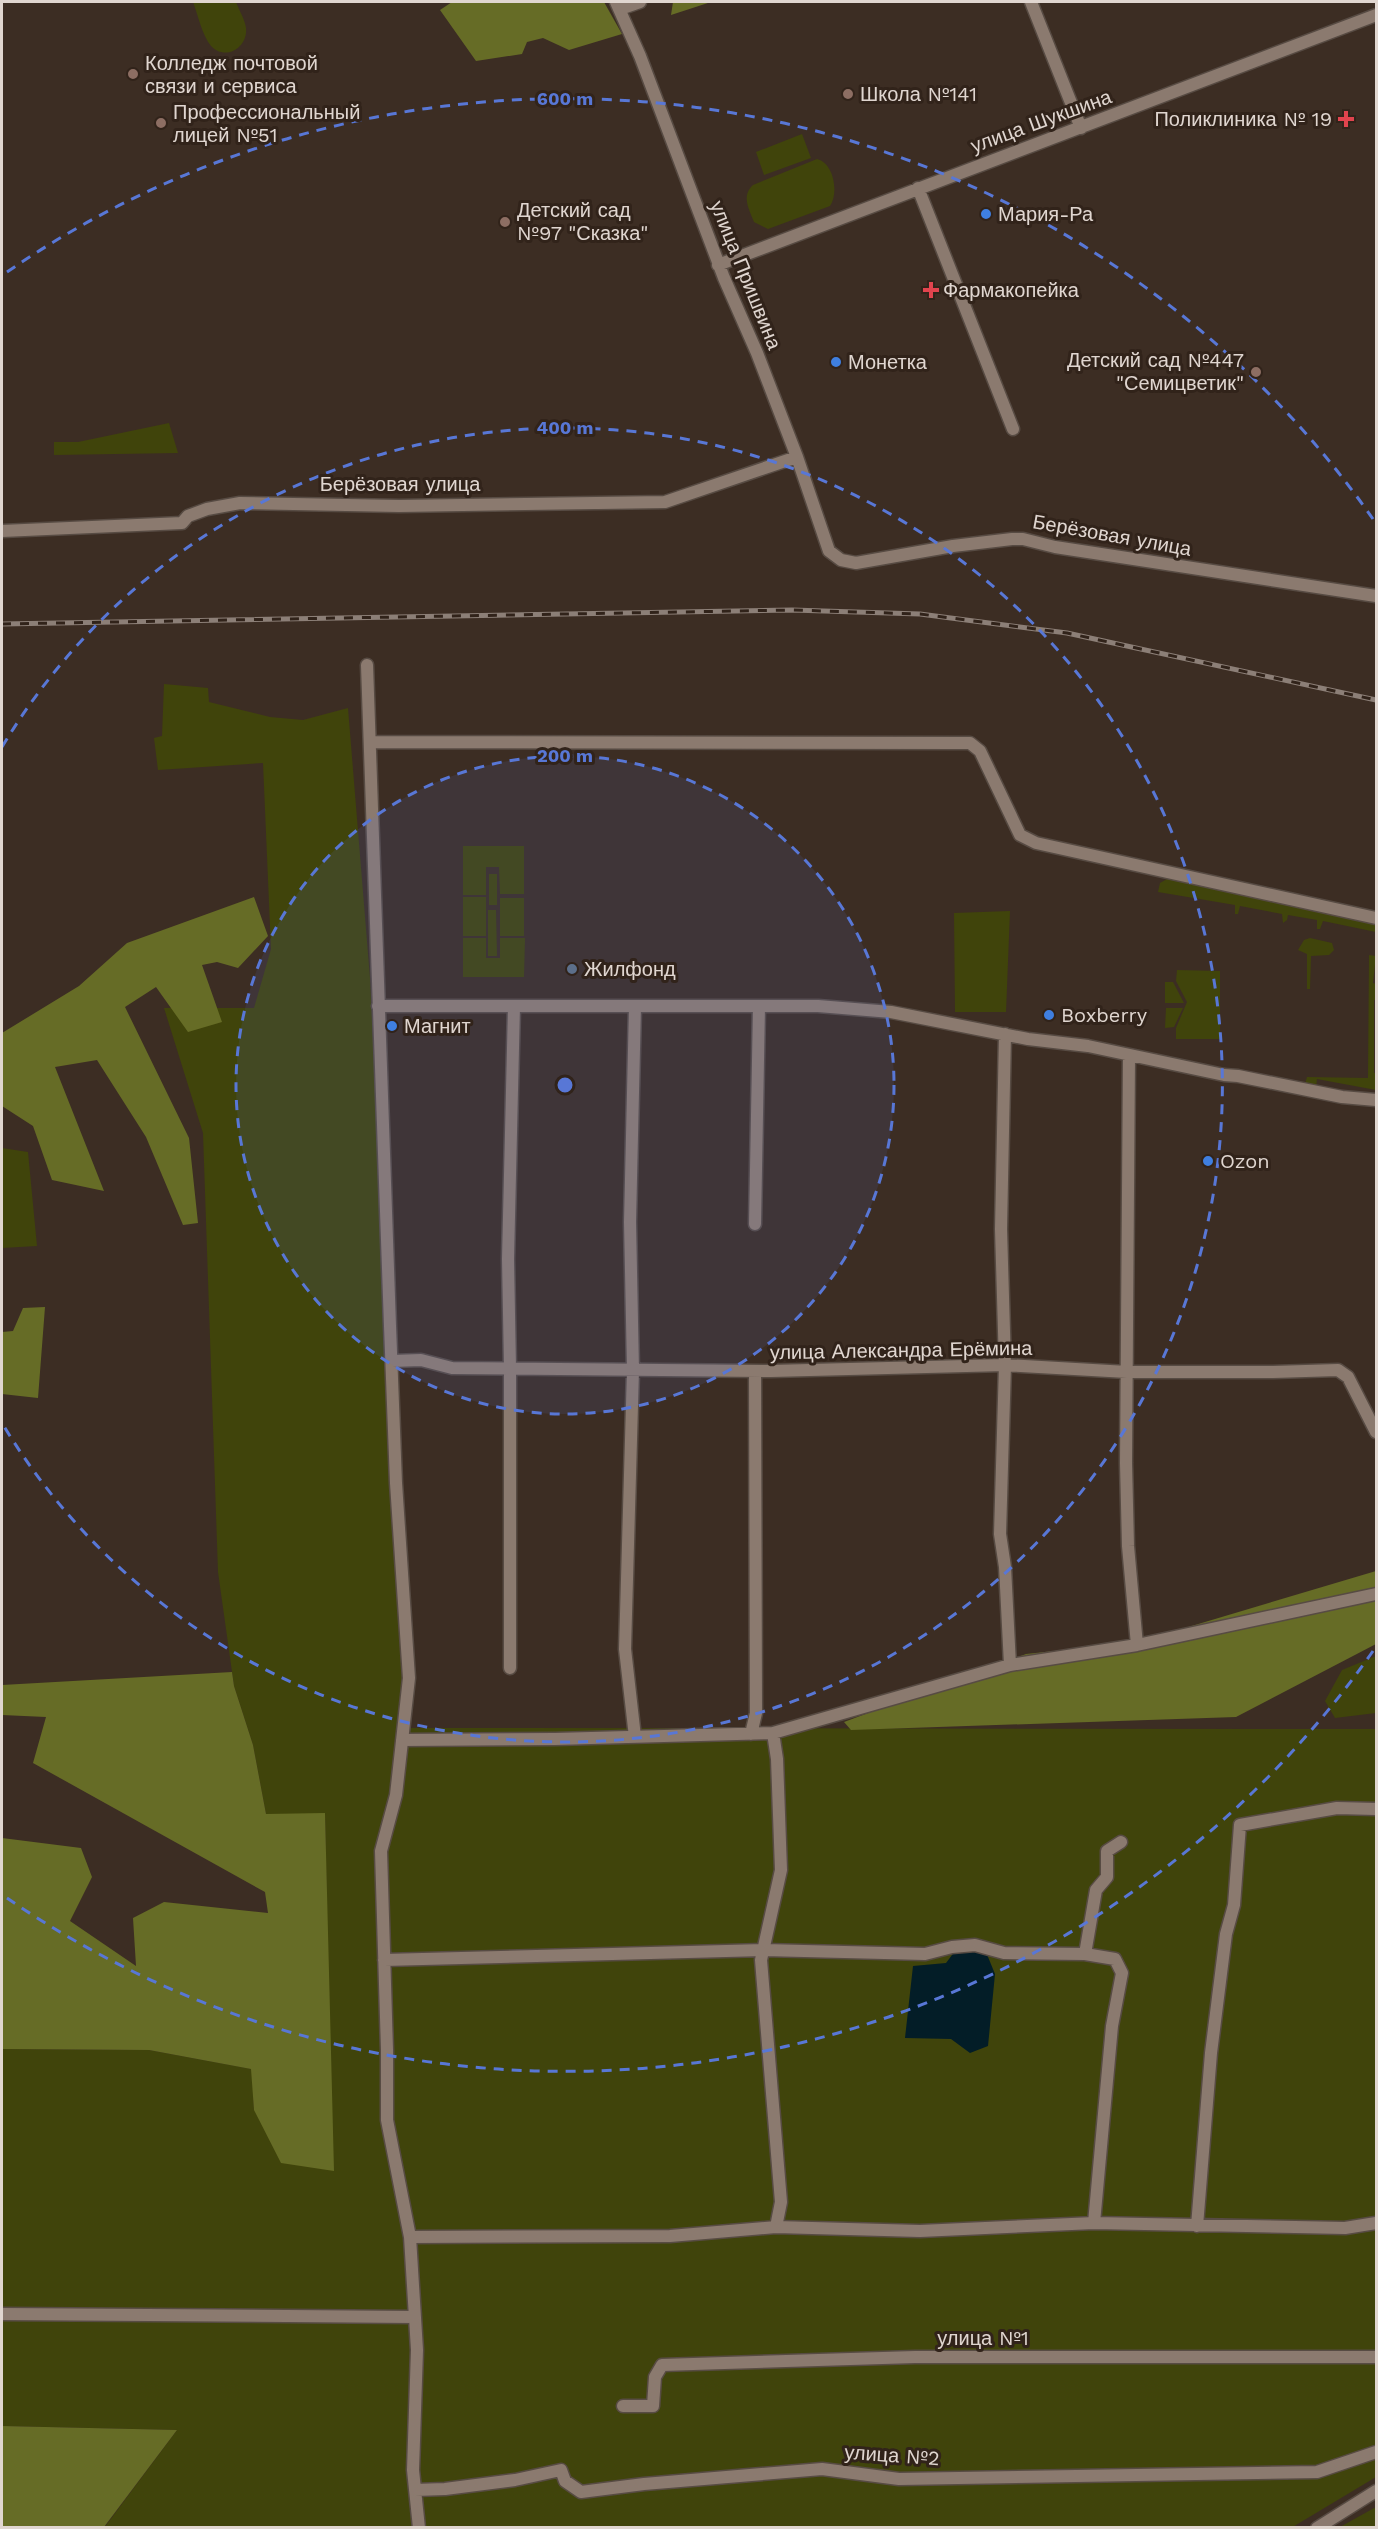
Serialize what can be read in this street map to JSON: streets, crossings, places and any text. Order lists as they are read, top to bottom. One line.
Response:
{"streets":{"street":["улица Шукшина","улица Пришвина","Берёзовая улица","улица Александра Ерёмина","улица №1","улица №2"]},"crossings":[["улица Шукшина","улица Пришвина"],["улица Пришвина","Берёзовая улица"]],"places":{"other":["Колледж почтовой связи и сервиса","Школа №141","Профессиональный лицей №51","Мария-Ра","Детский сад №97 \"Сказка\"","Монетка","Детский сад №447 \"Семицветик\"","Жилфонд","Boxberry","Магнит","Ozon"],"health":["Поликлиника № 19","Фармакопейка"]},"rings":["600 m","400 m","200 m"]}
